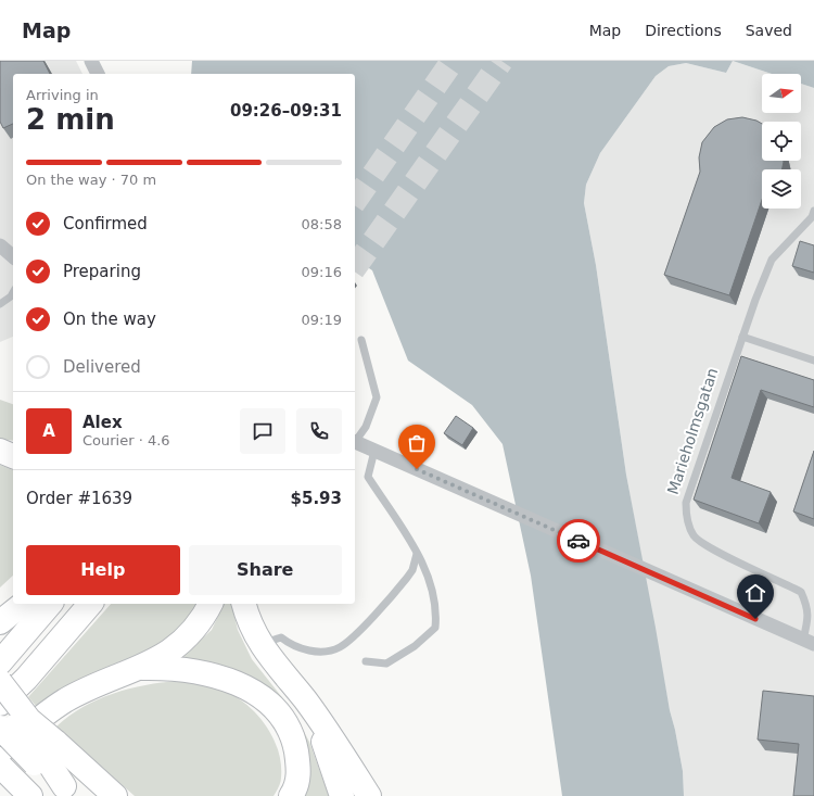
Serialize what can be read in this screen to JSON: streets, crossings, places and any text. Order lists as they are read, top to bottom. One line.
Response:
{"streets":{"street":["Marieholmsgatan"]},"north":"right","page":{"header":"Map","nav":["Map","Directions","Saved"],"heading":["2 min","Arriving in","09:26–09:31"],"panel":["Alex","Courier · 4.6","Order #1639","$5.93"],"bar":"On the way · 70 m","list":[["Confirmed","08:58"],["Preparing","09:16"],["On the way","09:19"],"Delivered"],"round":"A","buttons":["Help","Share"]}}
